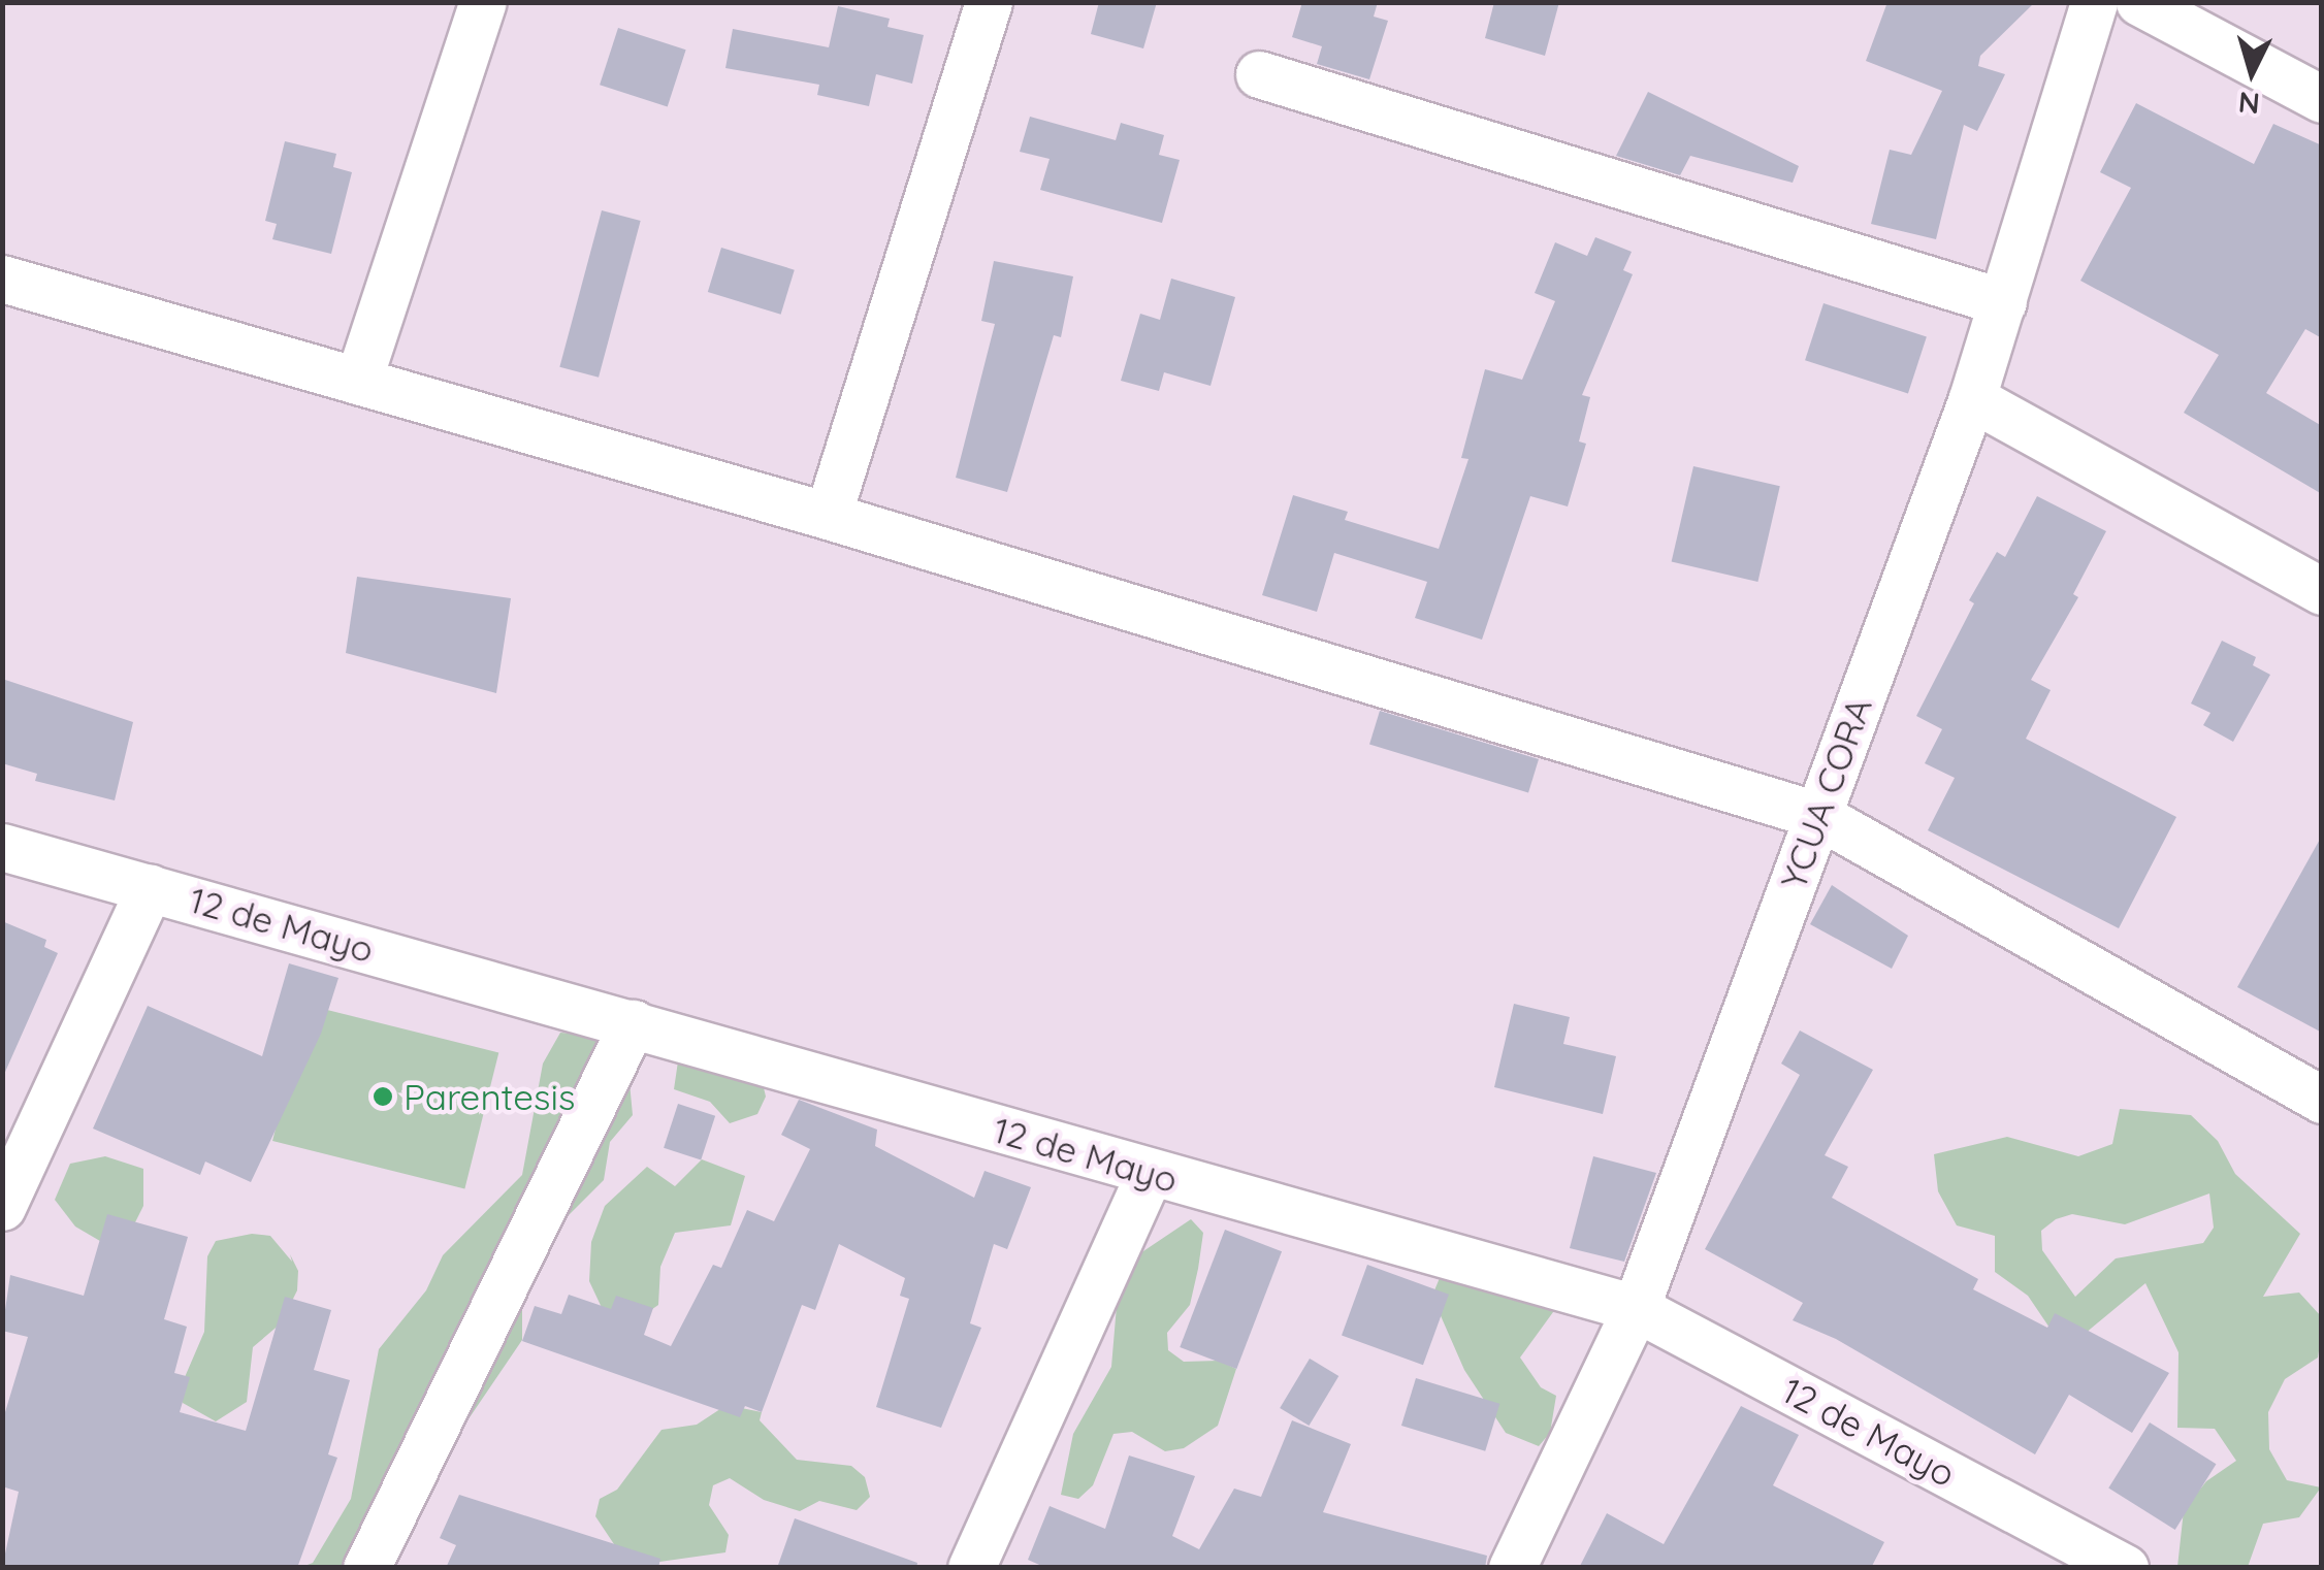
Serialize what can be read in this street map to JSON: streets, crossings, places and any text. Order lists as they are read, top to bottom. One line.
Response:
{"streets":{"street":["YCUA CORA","12 de Mayo"]},"crossings":[["YCUA CORA","12 de Mayo"]],"places":["Parentesis"],"north":"bottom"}
